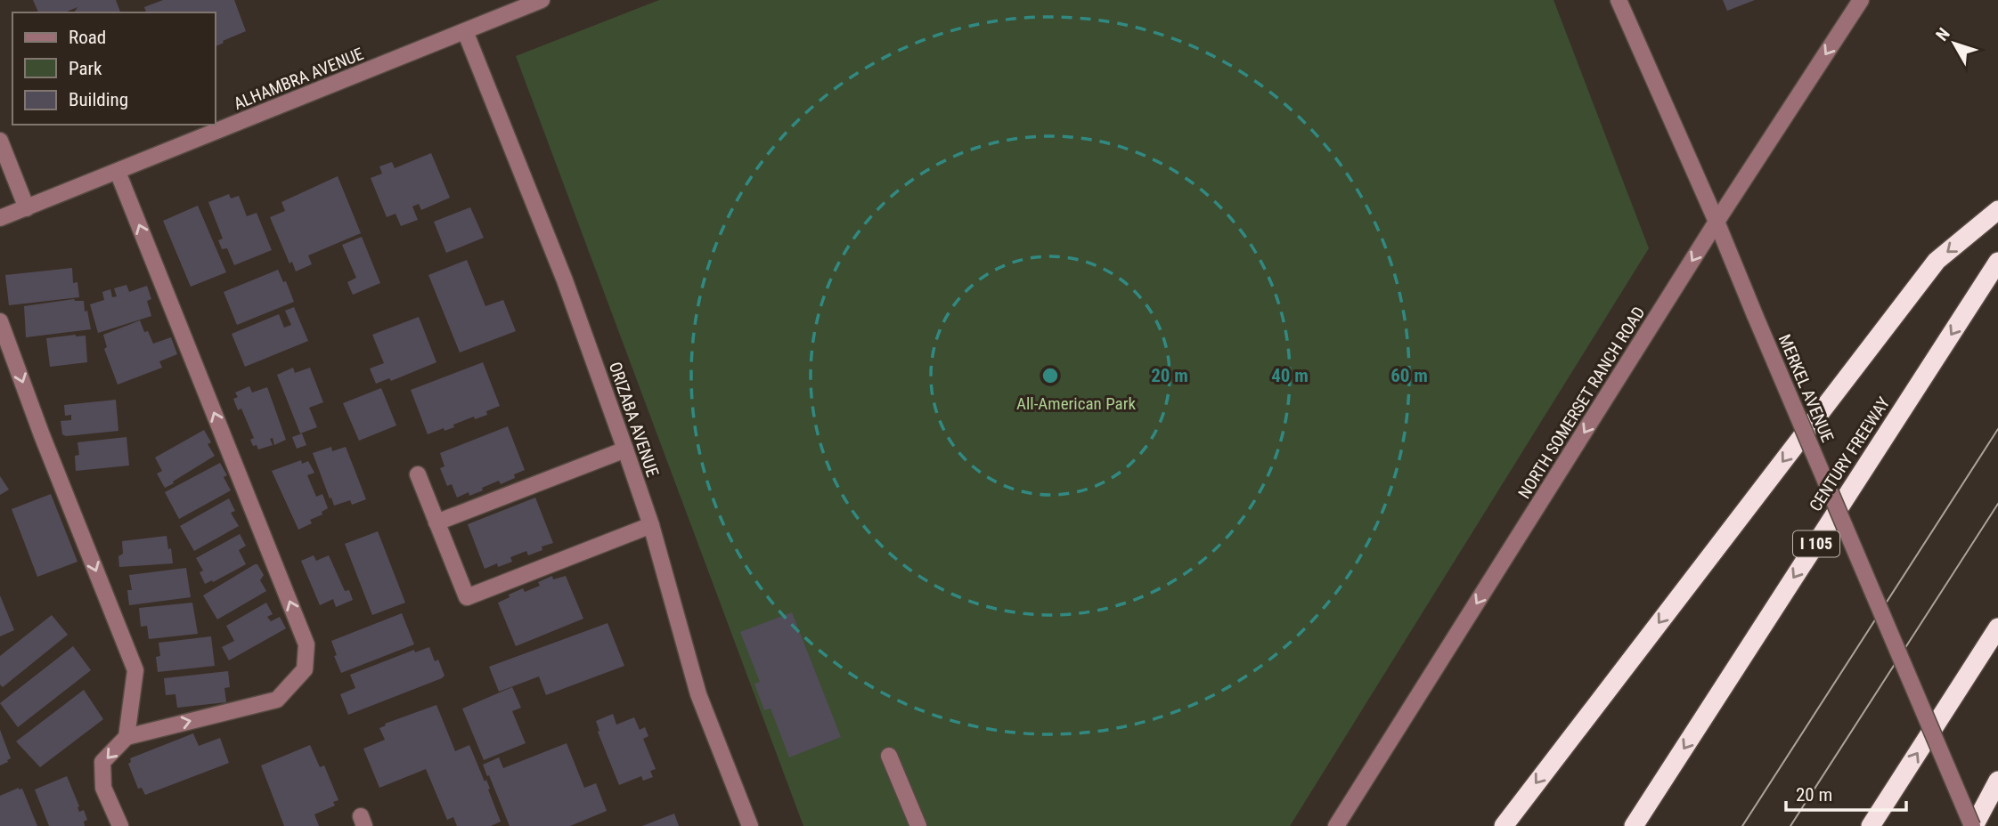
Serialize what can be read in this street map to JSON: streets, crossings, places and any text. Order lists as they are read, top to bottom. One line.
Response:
{"streets":{"highway":["CENTURY FREEWAY","I 105"],"street":["ALHAMBRA AVENUE","MERKEL AVENUE","NORTH SOMERSET RANCH ROAD","ORIZABA AVENUE"]},"crossings":[["ALHAMBRA AVENUE","ORIZABA AVENUE"],["MERKEL AVENUE","NORTH SOMERSET RANCH ROAD"]],"one_way":["NORTH SOMERSET RANCH ROAD"],"parks":["All-American Park"],"legend":["Road","Park","Building"],"scale_bar":"20 m","north":"top left","rings":["20 m","40 m","60 m"]}
